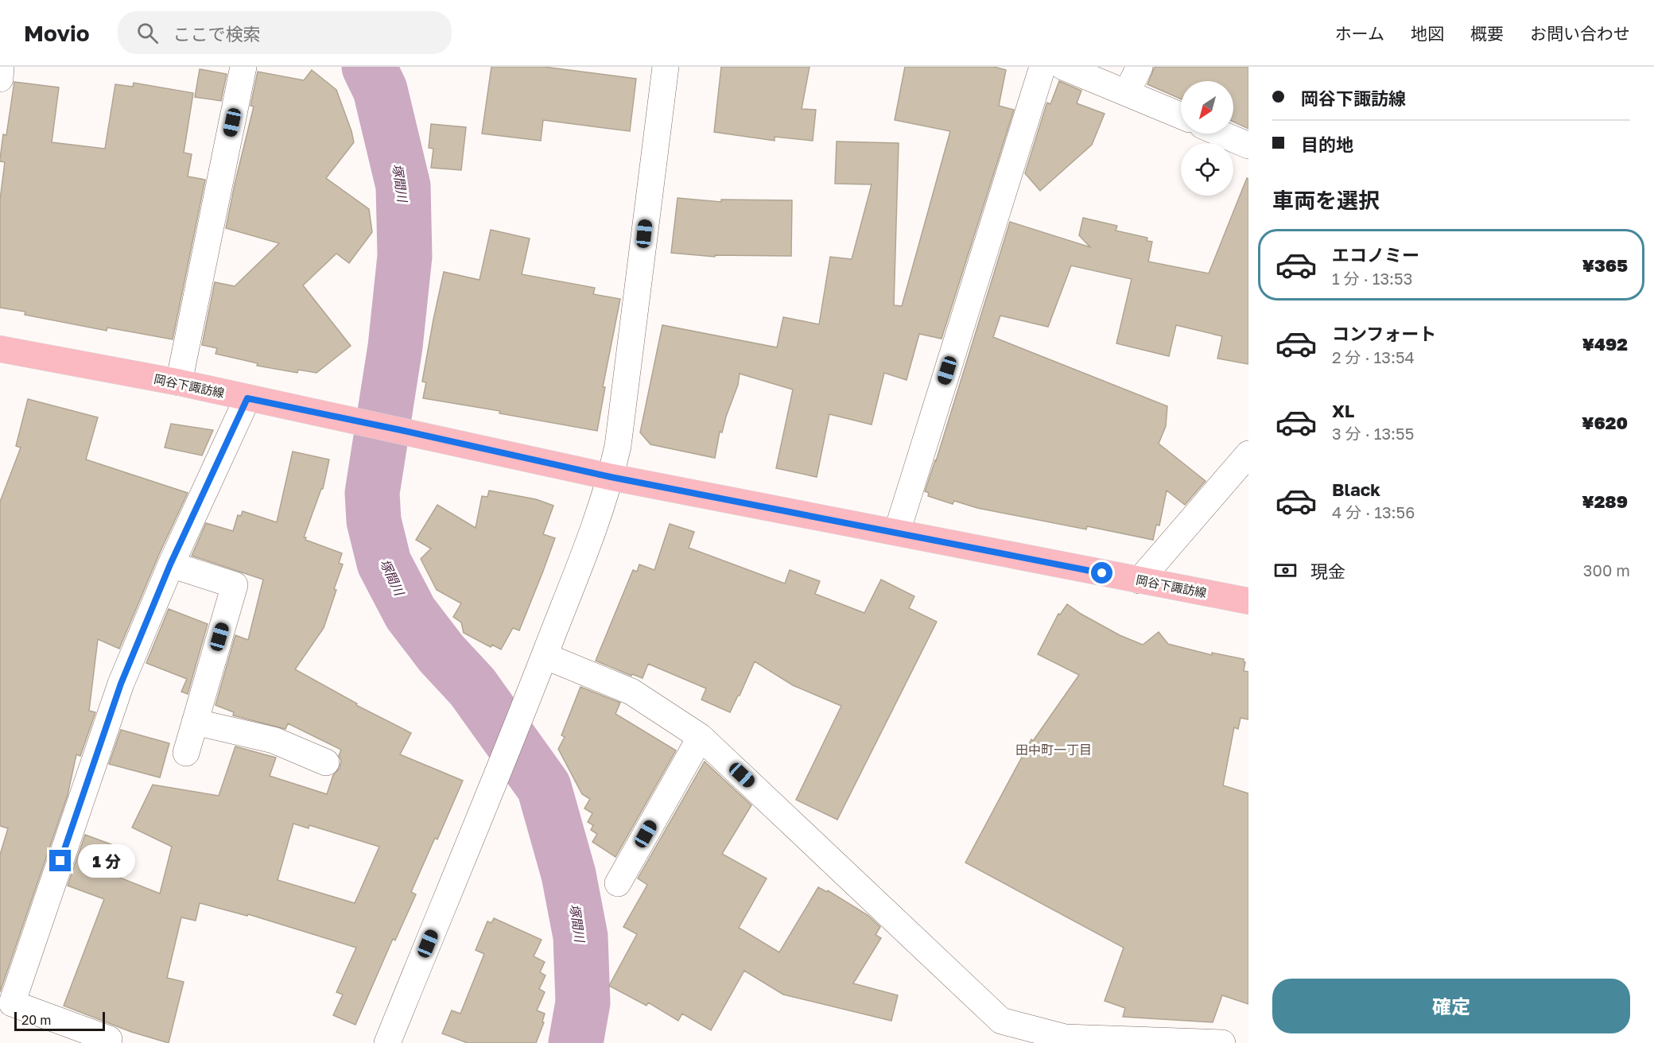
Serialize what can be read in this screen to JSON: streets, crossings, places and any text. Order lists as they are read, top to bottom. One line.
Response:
{"streets":{"main road":["岡谷下諏訪線"]},"districts":["田中町一丁目"],"water":["塚間川"],"scale_bar":"20 m","north":"bottom left","page":{"header":"Movio","search":"ここで検索","nav":["ホーム","地図","概要","お問い合わせ"],"banner":["岡谷下諏訪線","目的地"],"heading":"車両を選択","list":[{"name":"エコノミー","note":"1 分 · 13:53","value":"¥365"},{"name":"コンフォート","note":"2 分 · 13:54","value":"¥492"},{"name":"XL","note":"3 分 · 13:55","value":"¥620"},{"name":"Black","note":"4 分 · 13:56","value":"¥289"}],"pay":["現金","300 m"],"bubble":"1 分","buttons":"確定","scale":"20 m"}}
